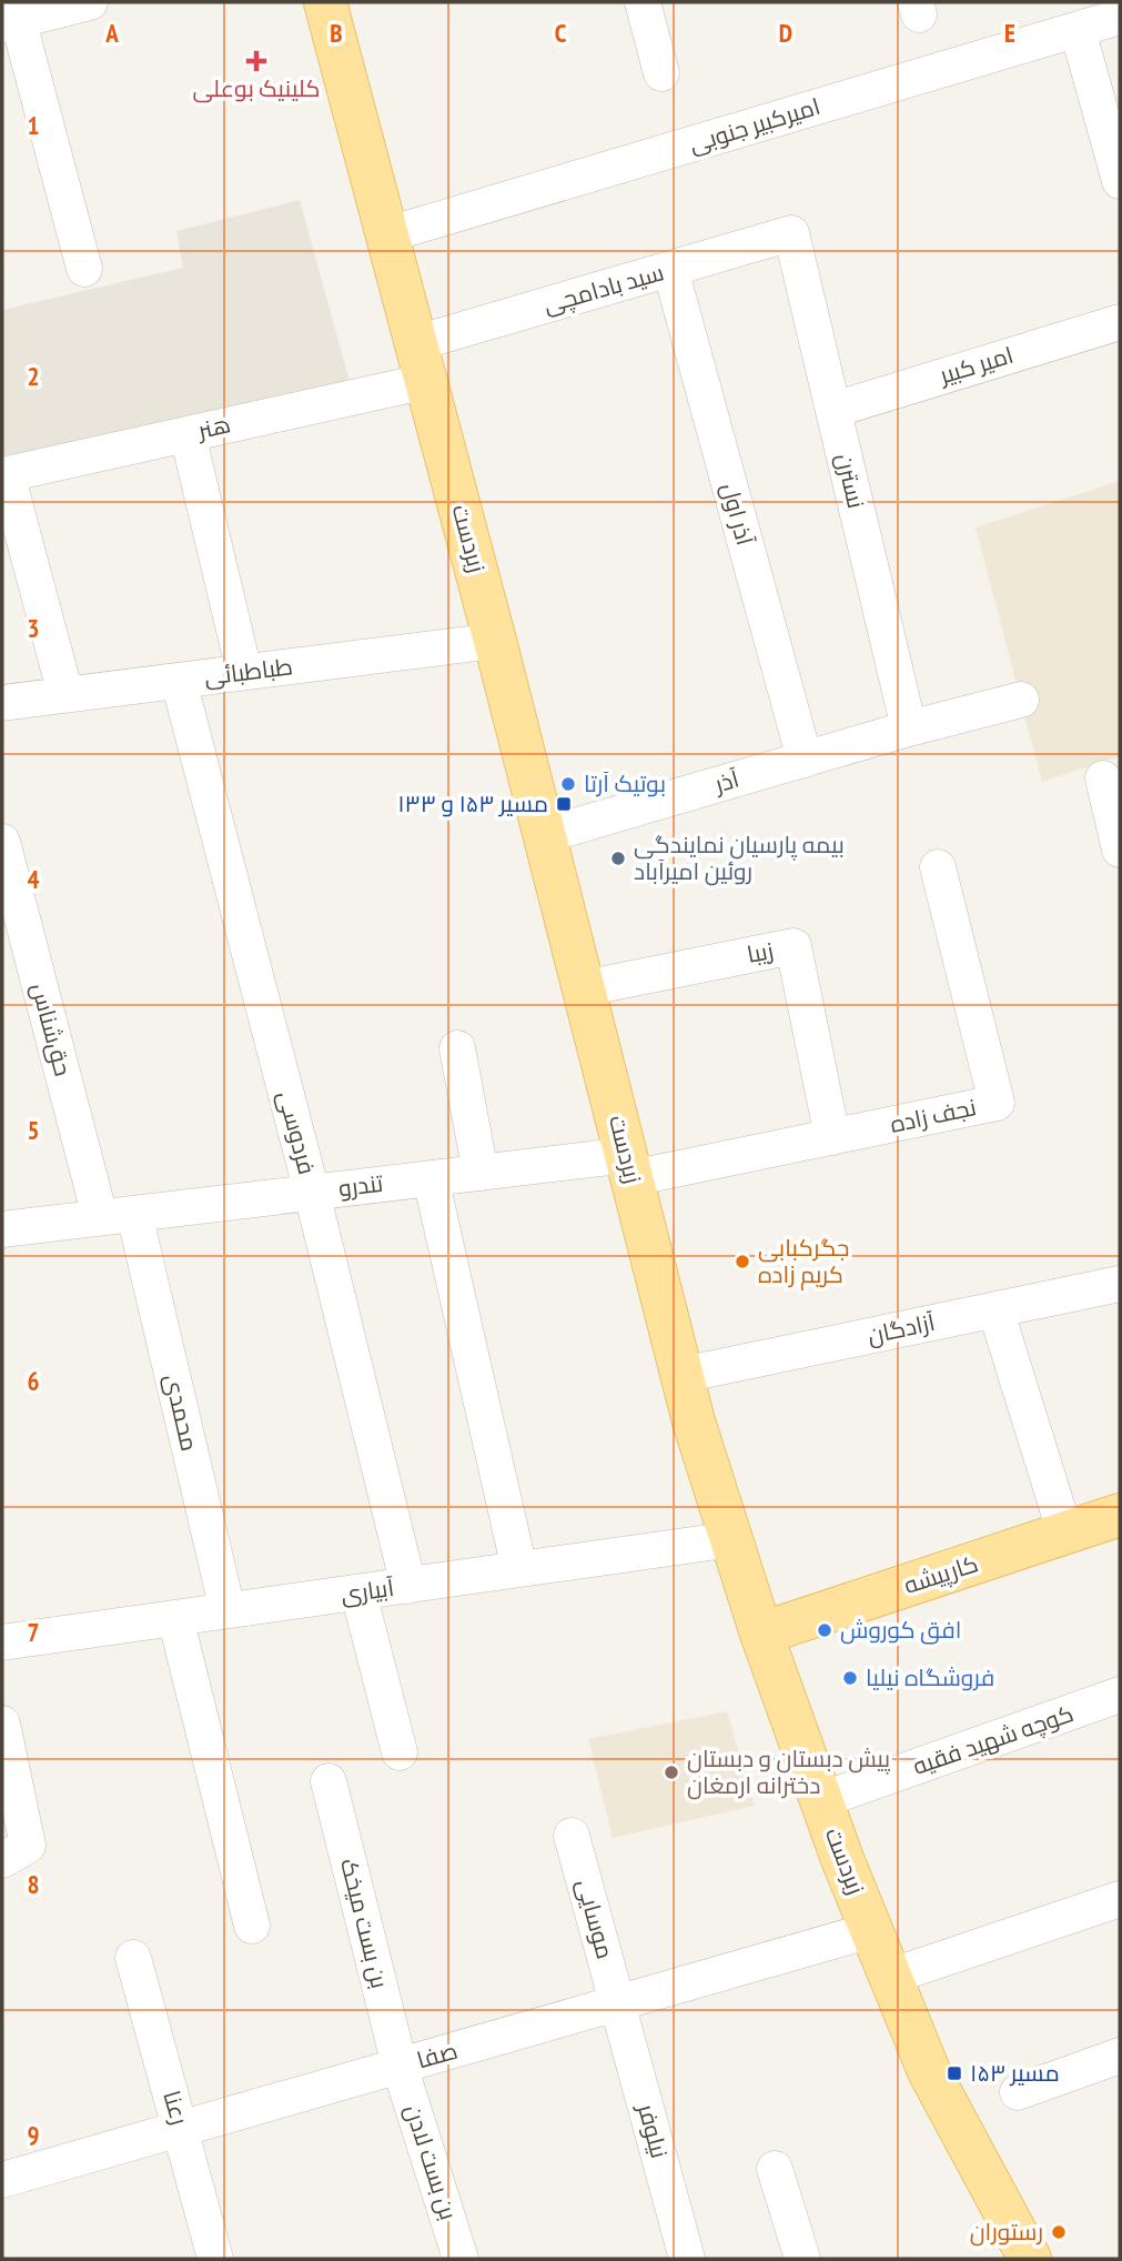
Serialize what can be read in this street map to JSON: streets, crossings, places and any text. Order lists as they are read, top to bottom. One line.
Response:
{"streets":{"main road":["زبردست","کارپیشه"],"street":["امیرکبیر جنوبی","سید بادامچی","امیر کبیر","هنر","نسترن","آذر اول","طباطبائی","آذر","زیبا","حق‌شناس","نجف زاده","فردوسی","تندرو","آزادگان","محمدی","آبیاری","کوچه شهید فقیه","موسایی","بن بست میخک","صفا","رعنا","نیلوفر","بن بست لادن"]},"crossings":[["امیرکبیر جنوبی","زبردست"],["سید بادامچی","هنر"],["سید بادامچی","نسترن"],["سید بادامچی","آذر اول"],["سید بادامچی","زبردست"],["امیر کبیر","نسترن"],["هنر","زبردست"],["نسترن","آذر"],["آذر اول","آذر"],["زبردست","طباطبائی"],["زبردست","آذر"],["زبردست","زیبا"],["زبردست","نجف زاده"],["زبردست","تندرو"],["زبردست","آزادگان"],["زبردست","کارپیشه"],["زبردست","آبیاری"],["زبردست","کوچه شهید فقیه"],["زبردست","صفا"],["طباطبائی","فردوسی"],["زیبا","نجف زاده"],["حق‌شناس","تندرو"],["حق‌شناس","محمدی"],["نجف زاده","تندرو"],["فردوسی","تندرو"],["فردوسی","آبیاری"],["تندرو","محمدی"],["محمدی","آبیاری"],["موسایی","صفا"],["موسایی","نیلوفر"],["بن بست میخک","صفا"],["بن بست میخک","بن بست لادن"],["صفا","رعنا"],["صفا","نیلوفر"],["صفا","بن بست لادن"]],"places":{"health":["کلینیک بوعلی"],"other":["بوتیک آرتا","بیمه پارسیان نمایندگی روئین امیرآباد","جگرکبابی کریم زاده","افق کوروش","فروشگاه نیلیا","پیش دبستان و دبستان دخترانه ارمغان","رستوران"],"transit":["مسیر ۱۵۳ و ۱۳۳","مسیر ۱۵۳"]},"grid":{"columns":["A","B","C","D","E"],"rows":["1","2","3","4","5","6","7","8","9"]}}
